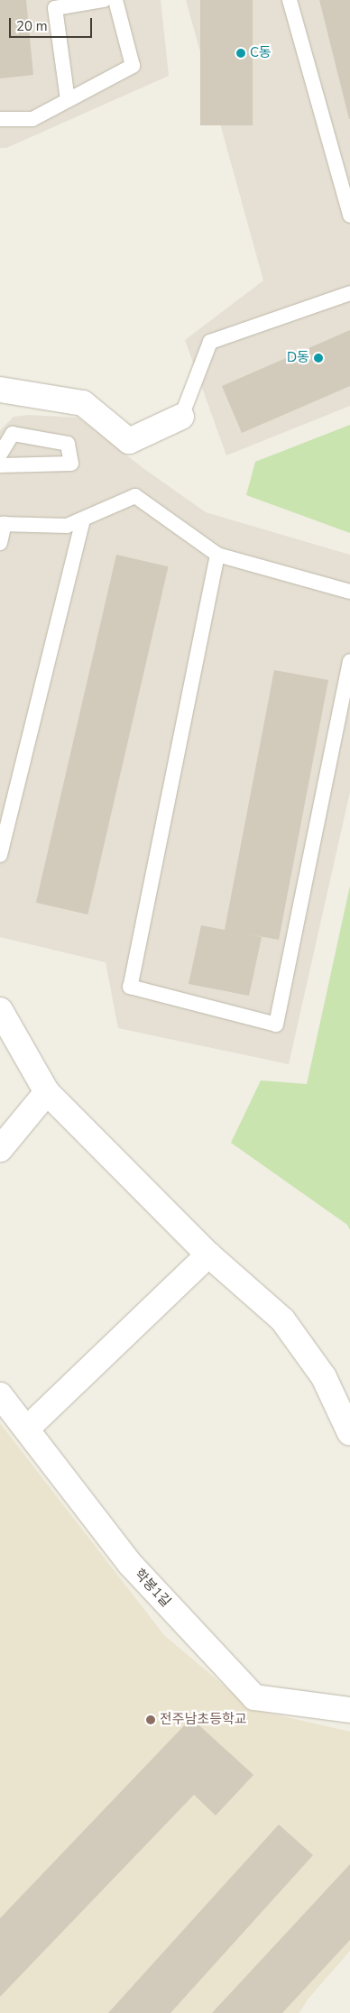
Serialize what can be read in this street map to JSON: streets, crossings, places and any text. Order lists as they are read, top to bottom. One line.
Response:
{"streets":{"street":["학봉1길"]},"places":["C동","D동","전주남초등학교"],"scale_bar":"20 m"}
